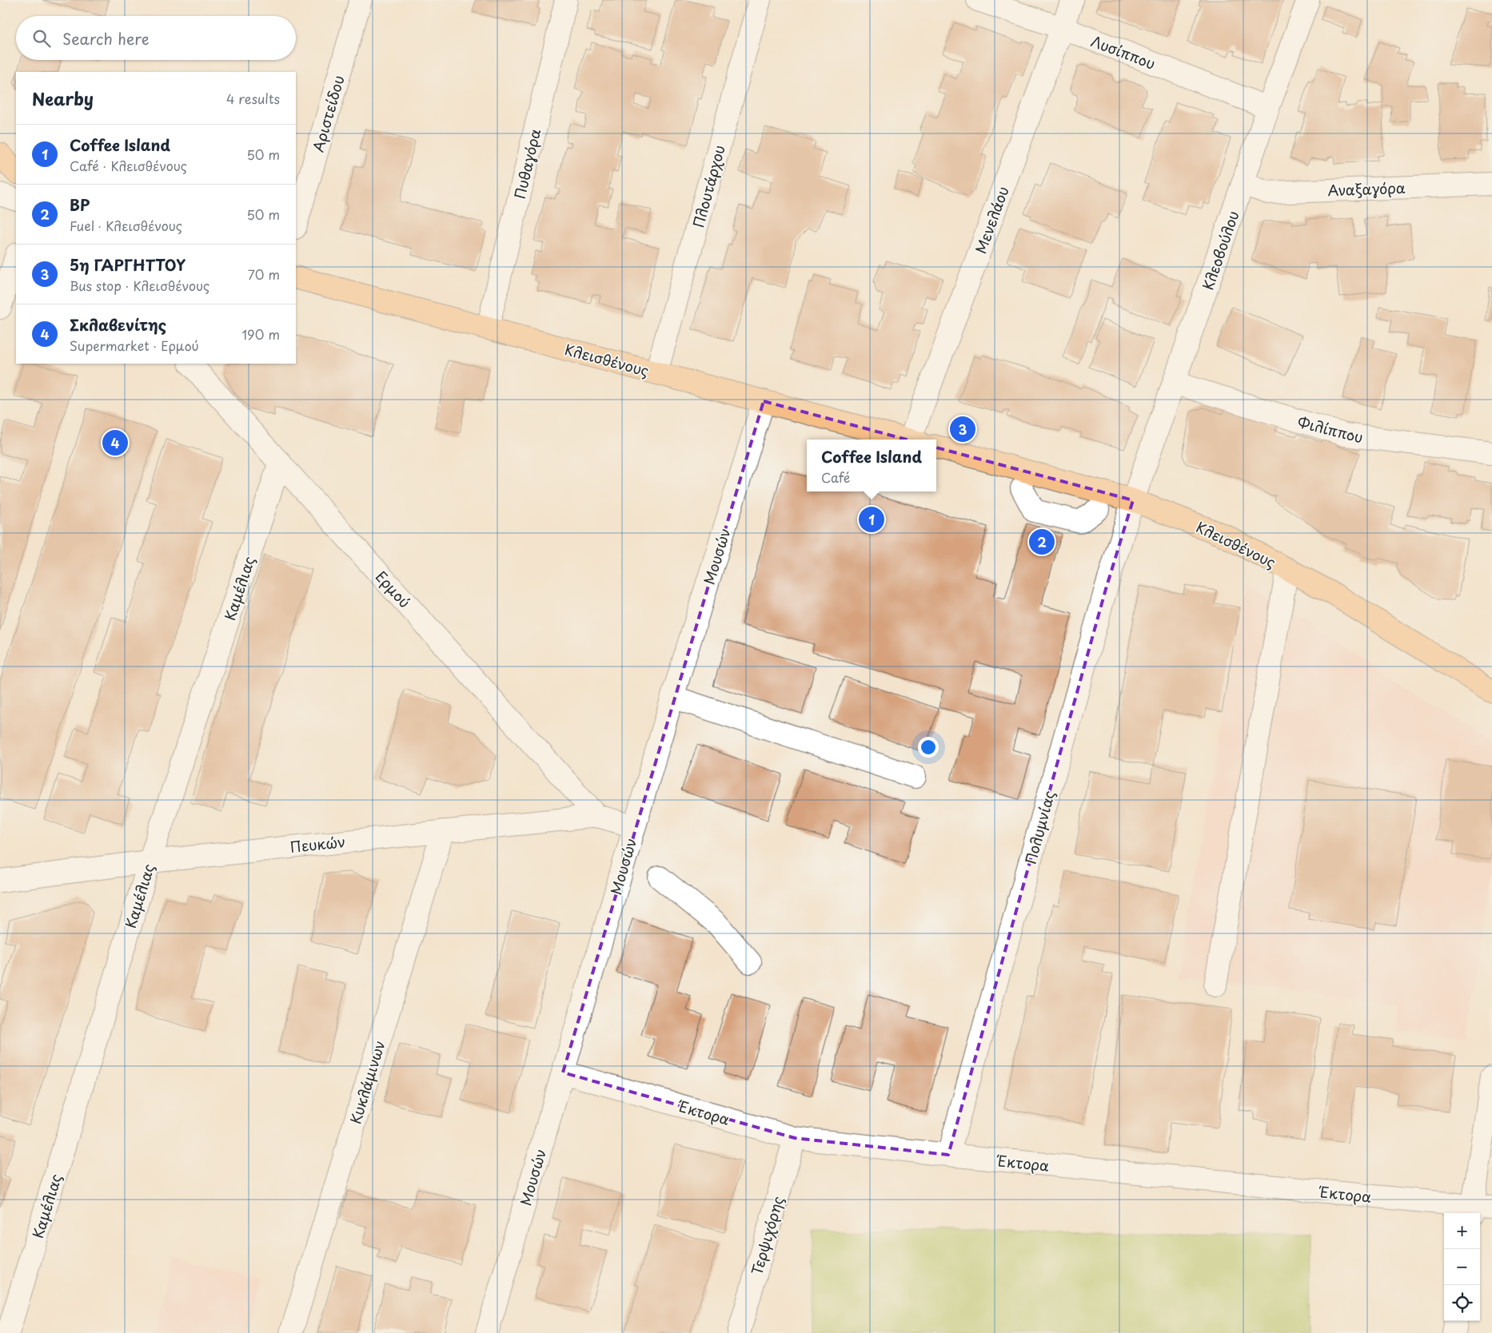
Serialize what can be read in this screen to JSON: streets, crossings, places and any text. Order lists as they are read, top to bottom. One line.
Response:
{"streets":{"main road":["Κλεισθένους"],"street":["Λυσίππου","Αριστείδου","Πυθαγόρα","Πλουτάρχου","Αναξαγόρα","Μενελάου","Κλεοβούλου","Φιλίππου","Μουσών","Καμέλιας","Ερμού","Πολυμνίας","Πευκών","Κυκλάμινων","Έκτορα","Τερψιχόρης"]},"crossings":[["Λυσίππου","Μενελάου"],["Λυσίππου","Κλεοβούλου"],["Πυθαγόρα","Κλεισθένους"],["Πλουτάρχου","Κλεισθένους"],["Αναξαγόρα","Κλεοβούλου"],["Κλεοβούλου","Κλεισθένους"],["Κλεοβούλου","Φιλίππου"],["Κλεοβούλου","Πολυμνίας"],["Κλεισθένους","Μουσών"],["Κλεισθένους","Πολυμνίας"],["Μουσών","Πευκών"],["Μουσών","Έκτορα"],["Καμέλιας","Ερμού"],["Καμέλιας","Πευκών"],["Ερμού","Πευκών"],["Πολυμνίας","Έκτορα"],["Πευκών","Κυκλάμινων"],["Έκτορα","Τερψιχόρης"]],"page":{"search":"Search here","heading":["Nearby","4 results"],"list":[{"mark":"1","name":"Coffee Island","note":"Café · Κλεισθένους","value":"50 m"},{"mark":"2","name":"BP","note":"Fuel · Κλεισθένους","value":"50 m"},{"mark":"3","name":"5η ΓΑΡΓΗΤΤΟΥ","note":"Bus stop · Κλεισθένους","value":"70 m"},{"mark":"4","name":"Σκλαβενίτης","note":"Supermarket · Ερμού","value":"190 m"}],"pins":["3","4","1","2"],"popup":["Coffee Island","Café"],"map_buttons":["+","−"]}}
